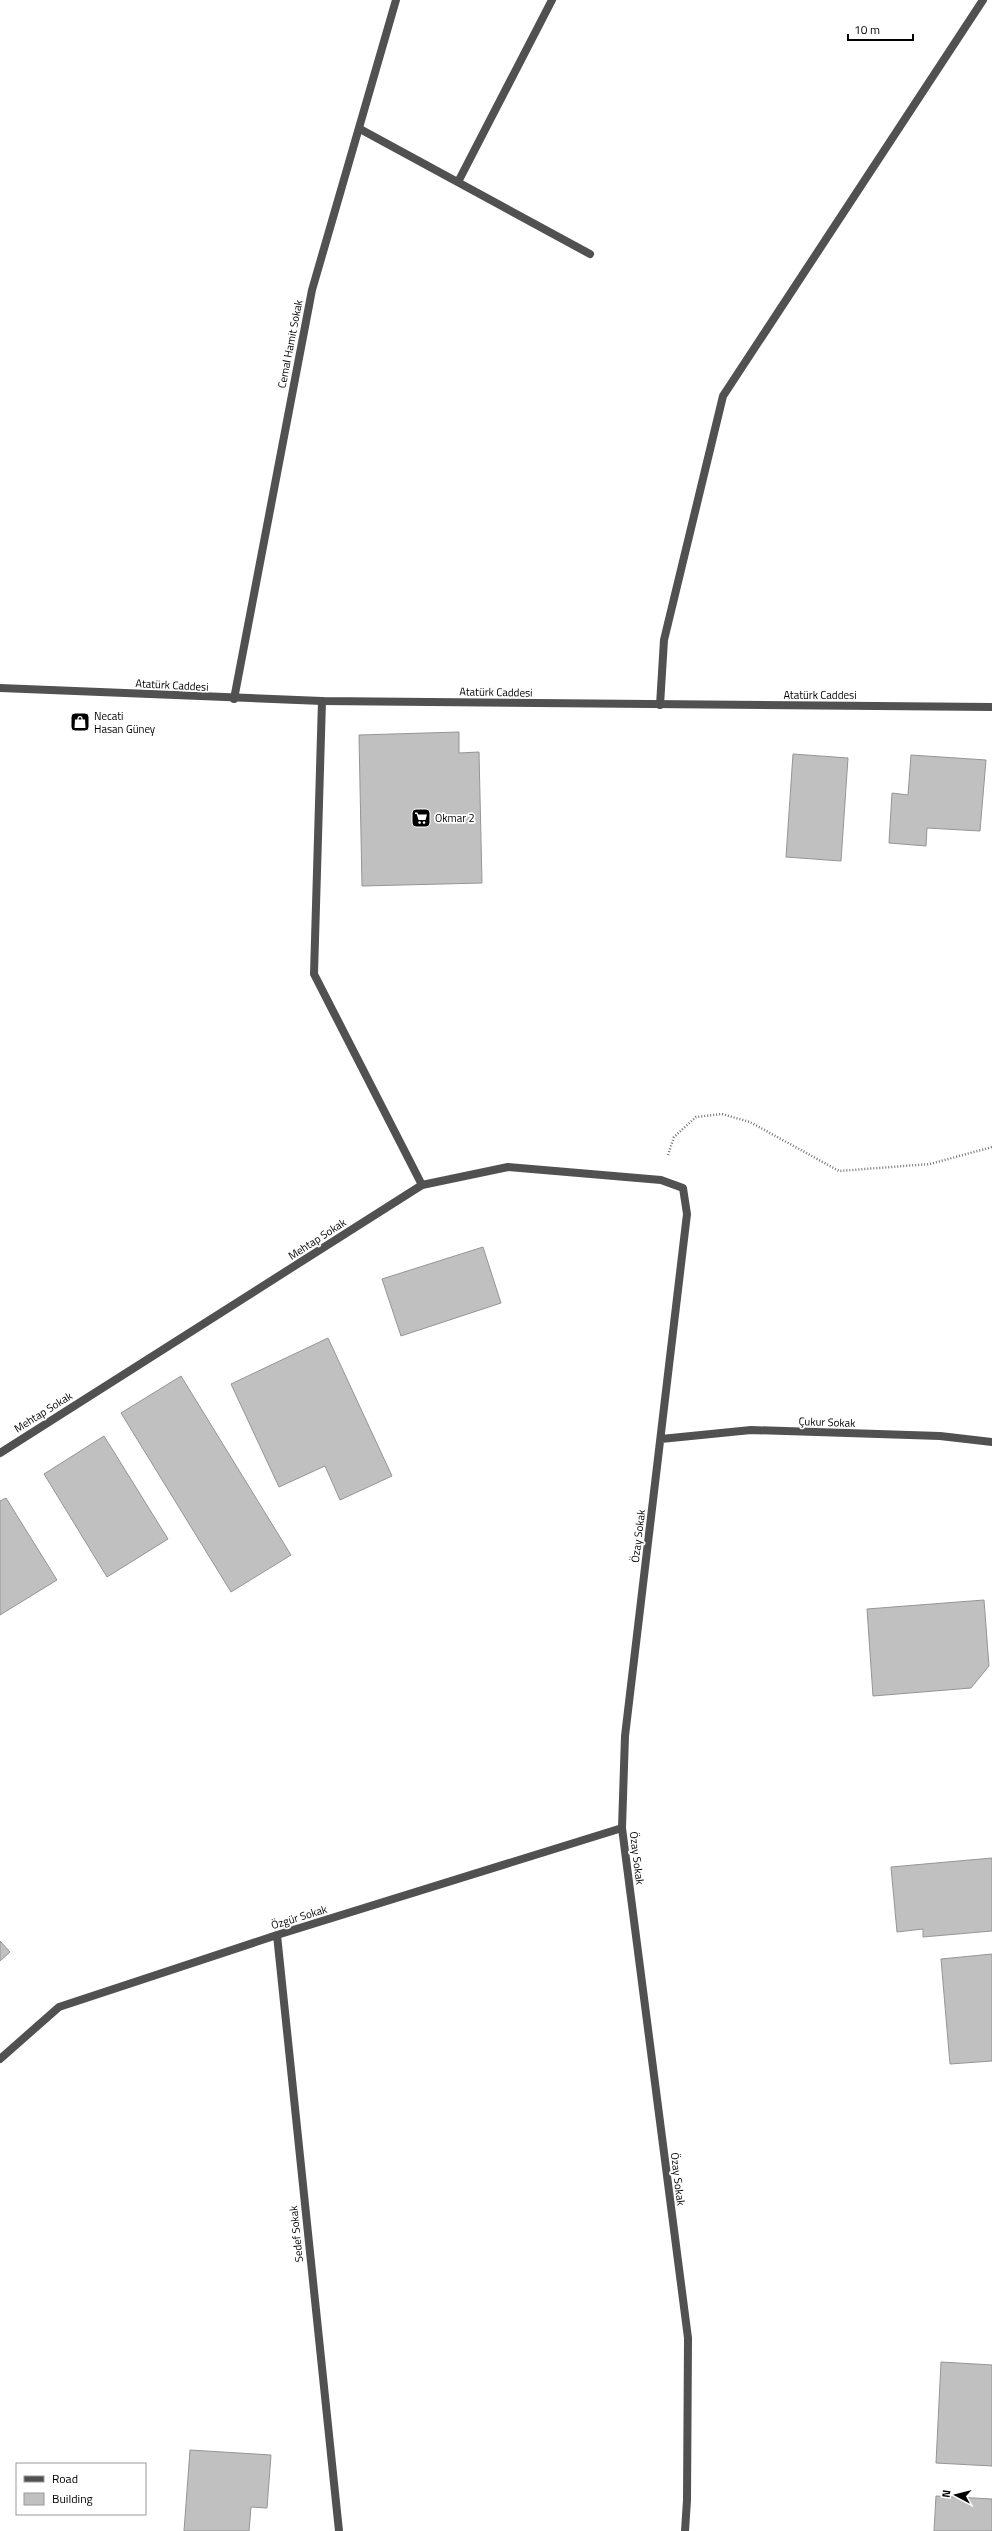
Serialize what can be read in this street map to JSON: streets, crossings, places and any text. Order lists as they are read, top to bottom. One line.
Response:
{"streets":{"street":["Cemal Hamit Sokak","Atatürk Caddesi","Mehtap Sokak","Çukur Sokak","Özay Sokak","Özgür Sokak","Sedef Sokak"]},"crossings":[["Cemal Hamit Sokak","Atatürk Caddesi"],["Mehtap Sokak","Özay Sokak"],["Çukur Sokak","Özay Sokak"],["Özay Sokak","Özgür Sokak"],["Özgür Sokak","Sedef Sokak"]],"places":{"shop":["Necati Hasan Güney"],"supermarket":["Okmar 2"]},"legend":["Road","Building"],"scale_bar":"10 m","north":"left"}
